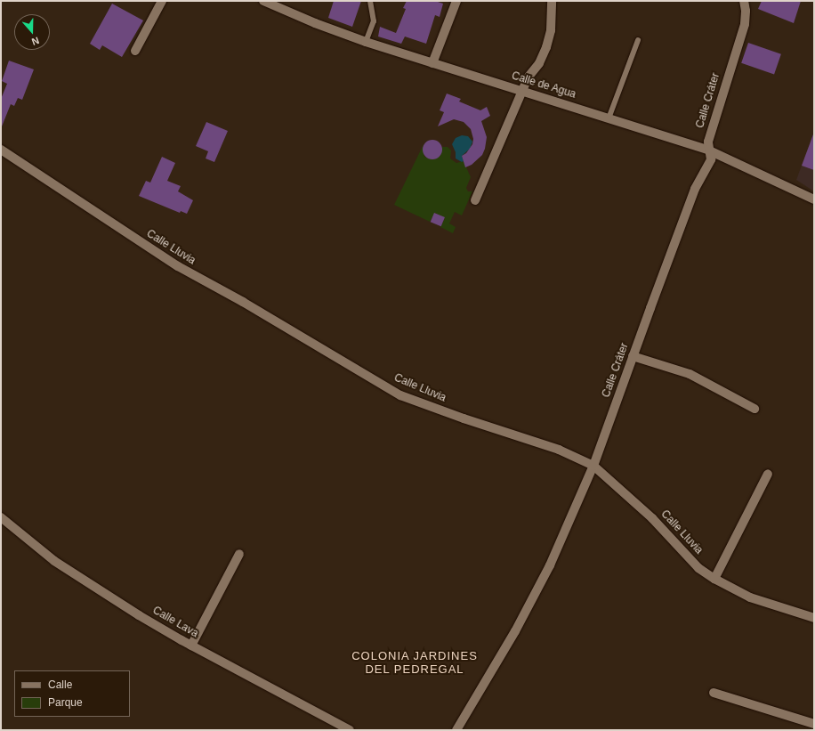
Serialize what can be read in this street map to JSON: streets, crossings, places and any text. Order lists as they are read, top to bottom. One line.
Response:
{"streets":{"street":["Calle de Agua","Calle Cráter","Calle Lluvia","Calle Lava"]},"crossings":[["Calle de Agua","Calle Cráter"],["Calle Cráter","Calle Lluvia"]],"districts":["COLONIA JARDINES DEL PEDREGAL"],"legend":["Calle","Parque"],"north":"bottom"}
